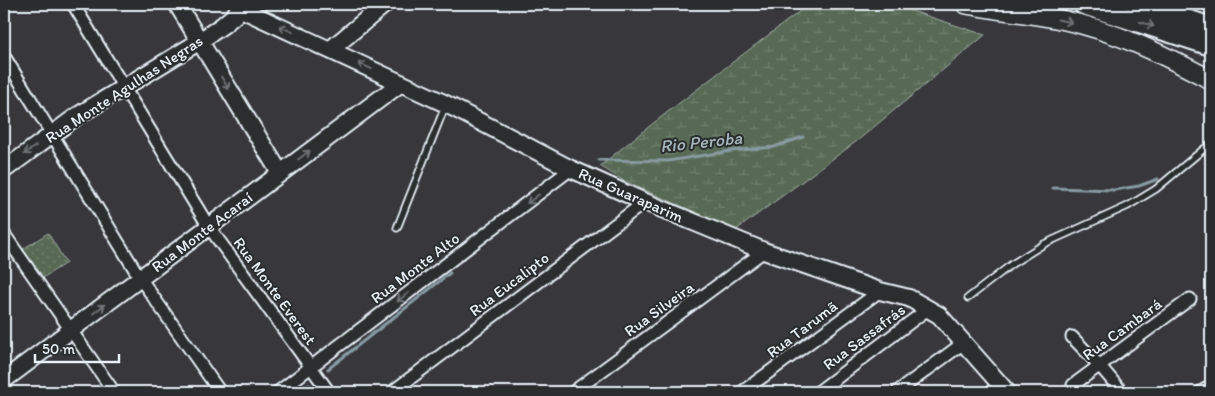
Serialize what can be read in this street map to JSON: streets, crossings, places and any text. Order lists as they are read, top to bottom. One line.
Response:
{"streets":{"street":["Rua Monte Agulhas Negras","Rua Guaraparim","Rua Monte Acaraí","Rua Monte Alto","Rua Eucalipto","Rua Monte Everest","Rua Silveira","Rua Tarumã","Rua Cambará","Rua Sassafrás"]},"crossings":[["Rua Monte Agulhas Negras","Rua Guaraparim"],["Rua Monte Agulhas Negras","Rua Monte Everest"],["Rua Guaraparim","Rua Monte Acaraí"],["Rua Guaraparim","Rua Monte Alto"],["Rua Guaraparim","Rua Eucalipto"],["Rua Guaraparim","Rua Silveira"],["Rua Guaraparim","Rua Tarumã"],["Rua Guaraparim","Rua Sassafrás"],["Rua Monte Acaraí","Rua Monte Everest"],["Rua Monte Alto","Rua Monte Everest"]],"one_way":["Rua Monte Acaraí","Rua Monte Alto"],"water":["Rio Peroba"],"scale_bar":"50 m"}
